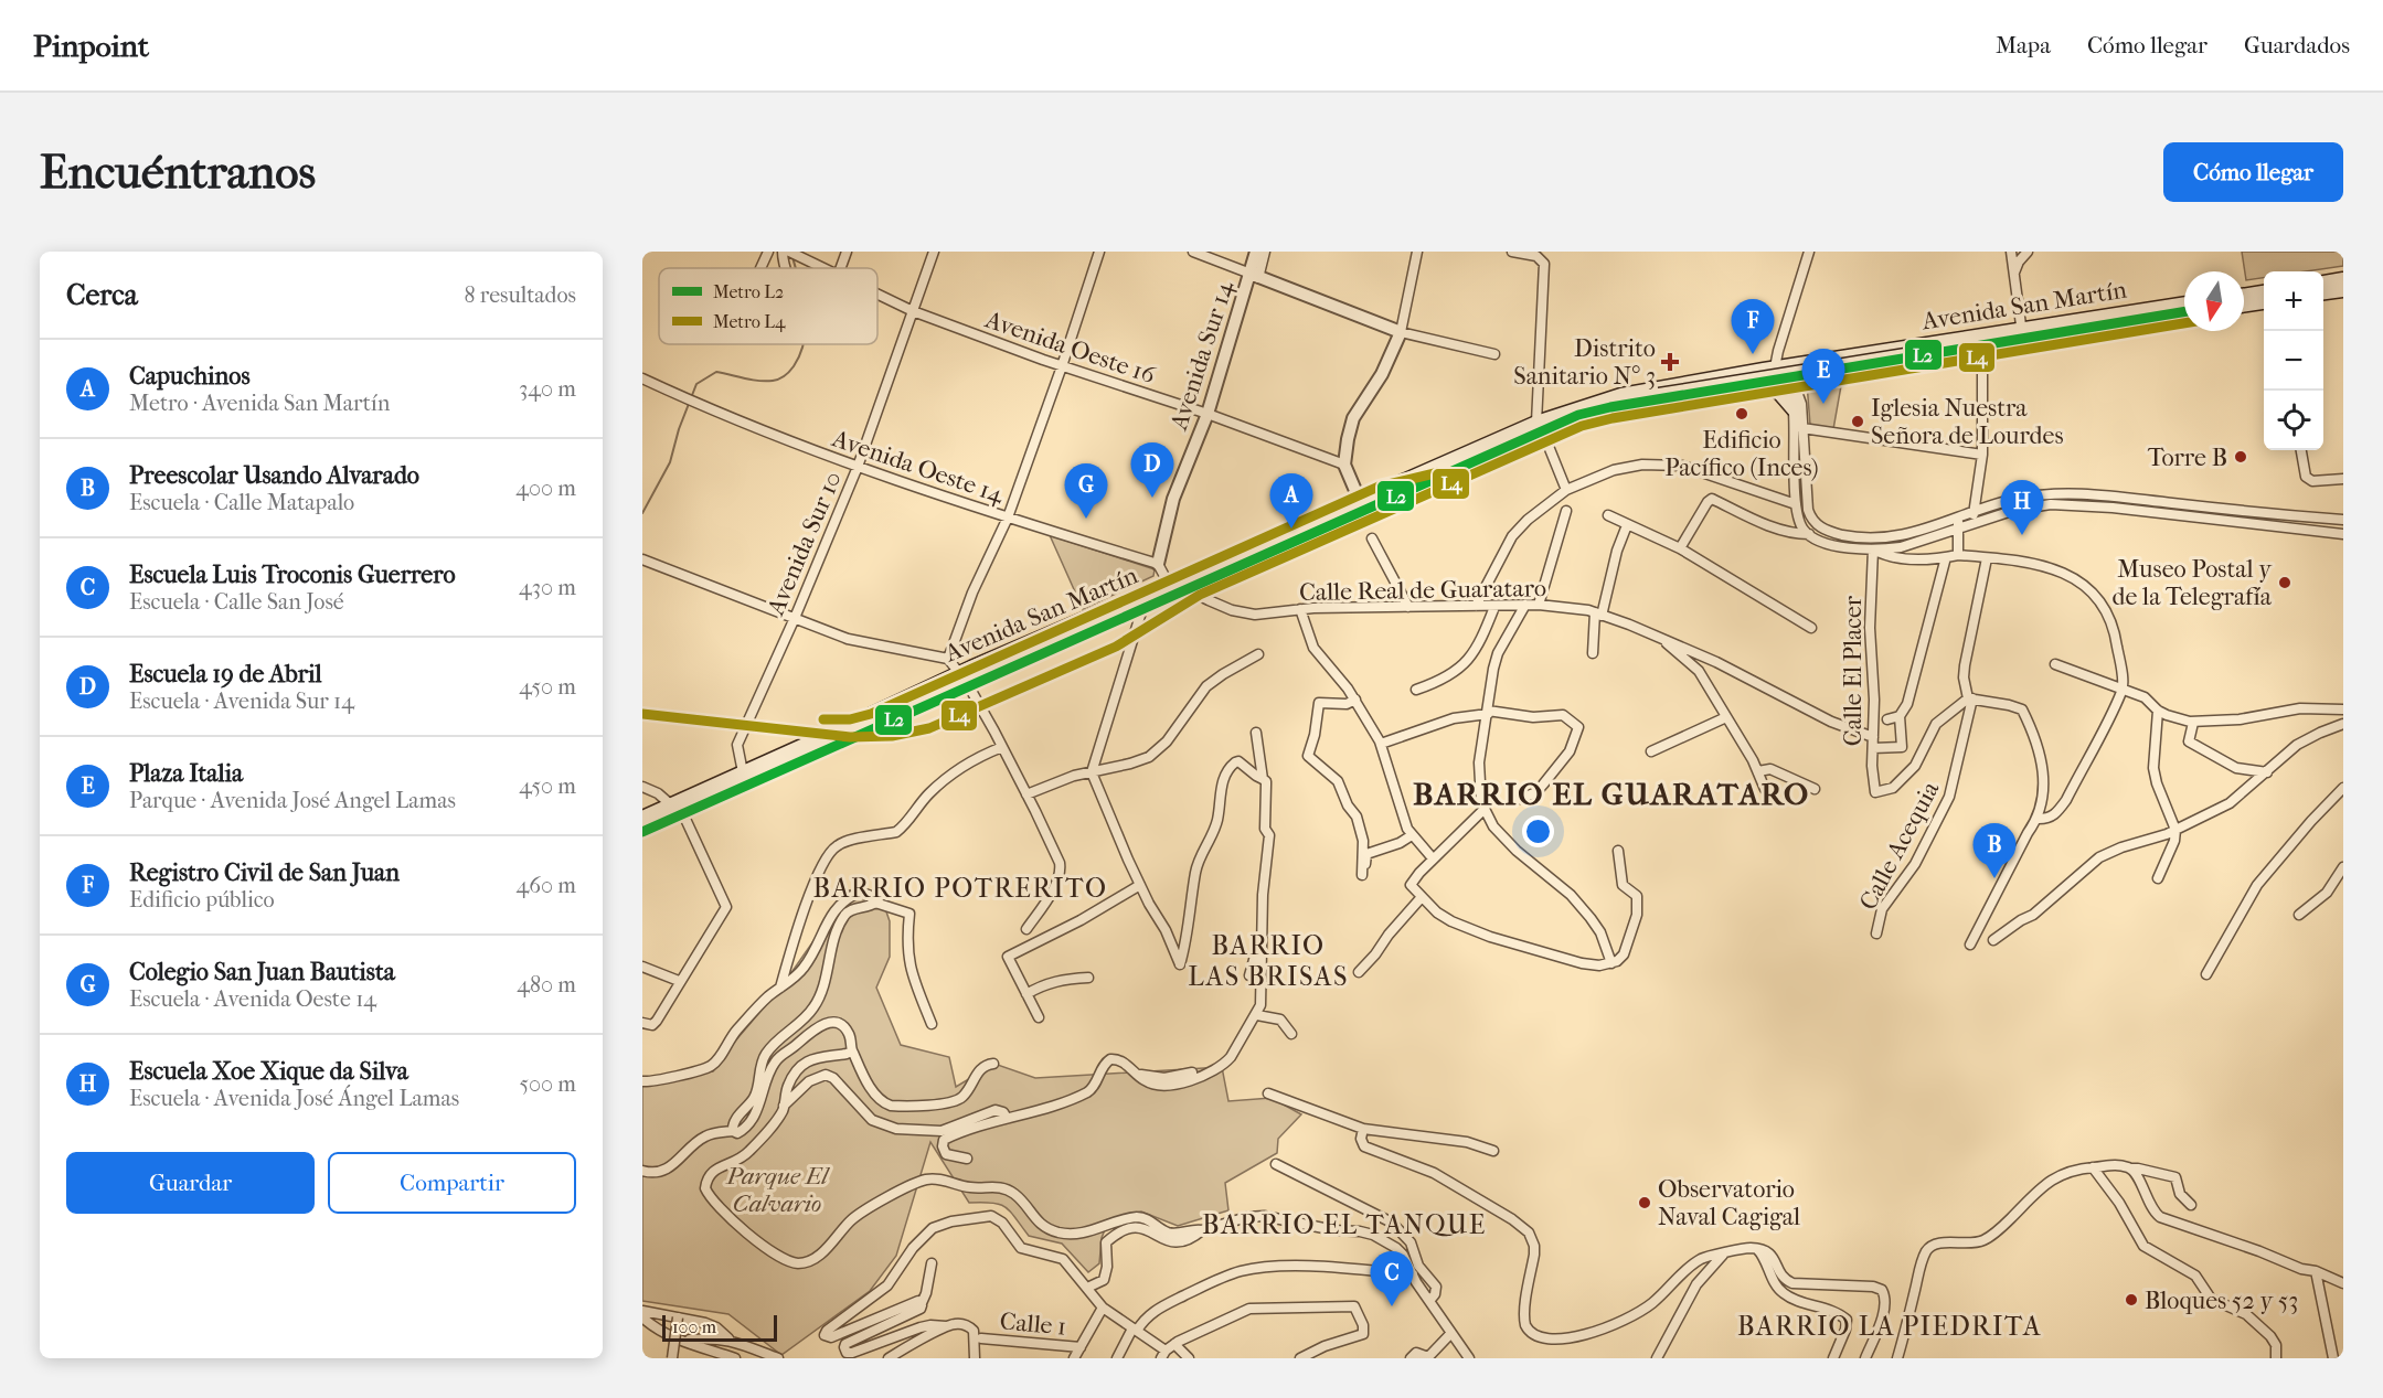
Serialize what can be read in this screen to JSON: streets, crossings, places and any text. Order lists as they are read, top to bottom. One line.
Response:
{"streets":{"main road":["Avenida San Martín"],"street":["Avenida Oeste 16","Avenida Sur 14","Avenida Oeste 14","Avenida Sur 10","Calle Real de Guarataro","Calle El Placer","Calle Acequia","Calle 1"]},"crossings":[["Avenida San Martín","Avenida Sur 10"],["Avenida San Martín","Calle Real de Guarataro"],["Avenida Oeste 16","Avenida Sur 14"],["Avenida Oeste 16","Avenida Sur 10"],["Avenida Sur 14","Avenida Oeste 14"],["Avenida Oeste 14","Avenida Sur 10"],["Calle Real de Guarataro","Calle El Placer"],["Calle El Placer","Calle Acequia"]],"districts":["BARRIO EL GUARATARO","BARRIO POTRERITO","BARRIO LAS BRISAS","BARRIO EL TANQUE","BARRIO LA PIEDRITA"],"parks":["Parque El Calvario"],"places":{"health":["Distrito Sanitario N° 3"],"other":["Edificio Pacífico (Inces)","Iglesia Nuestra Señora de Lourdes","Torre B","Museo Postal y de la Telegrafía","Observatorio Naval Cagigal","Bloques 52 y 53"]},"lines":["metro line L2","metro line L4"],"legend":["Metro L2","Metro L4"],"scale_bar":"100 m","north":"bottom","page":{"header":"Pinpoint","nav":["Mapa","Cómo llegar","Guardados"],"buttons":["Cómo llegar",["Guardar","Compartir"]],"title":"Encuéntranos","heading":["Cerca","8 resultados"],"map_buttons":["+","−"],"pins":["F","E","D","G","A","H","B","C"],"list":[{"mark":"A","name":"Capuchinos","note":"Metro · Avenida San Martín","value":"340 m"},{"mark":"B","name":"Preescolar Usando Alvarado","note":"Escuela · Calle Matapalo","value":"400 m"},{"mark":"C","name":"Escuela Luis Troconis Guerrero","note":"Escuela · Calle San José","value":"430 m"},{"mark":"D","name":"Escuela 19 de Abril","note":"Escuela · Avenida Sur 14","value":"450 m"},{"mark":"E","name":"Plaza Italia","note":"Parque · Avenida José Angel Lamas","value":"450 m"},{"mark":"F","name":"Registro Civil de San Juan","note":"Edificio público","value":"460 m"},{"mark":"G","name":"Colegio San Juan Bautista","note":"Escuela · Avenida Oeste 14","value":"480 m"},{"mark":"H","name":"Escuela Xoe Xique da Silva","note":"Escuela · Avenida José Ángel Lamas","value":"500 m"}],"scale":"100 m"}}
